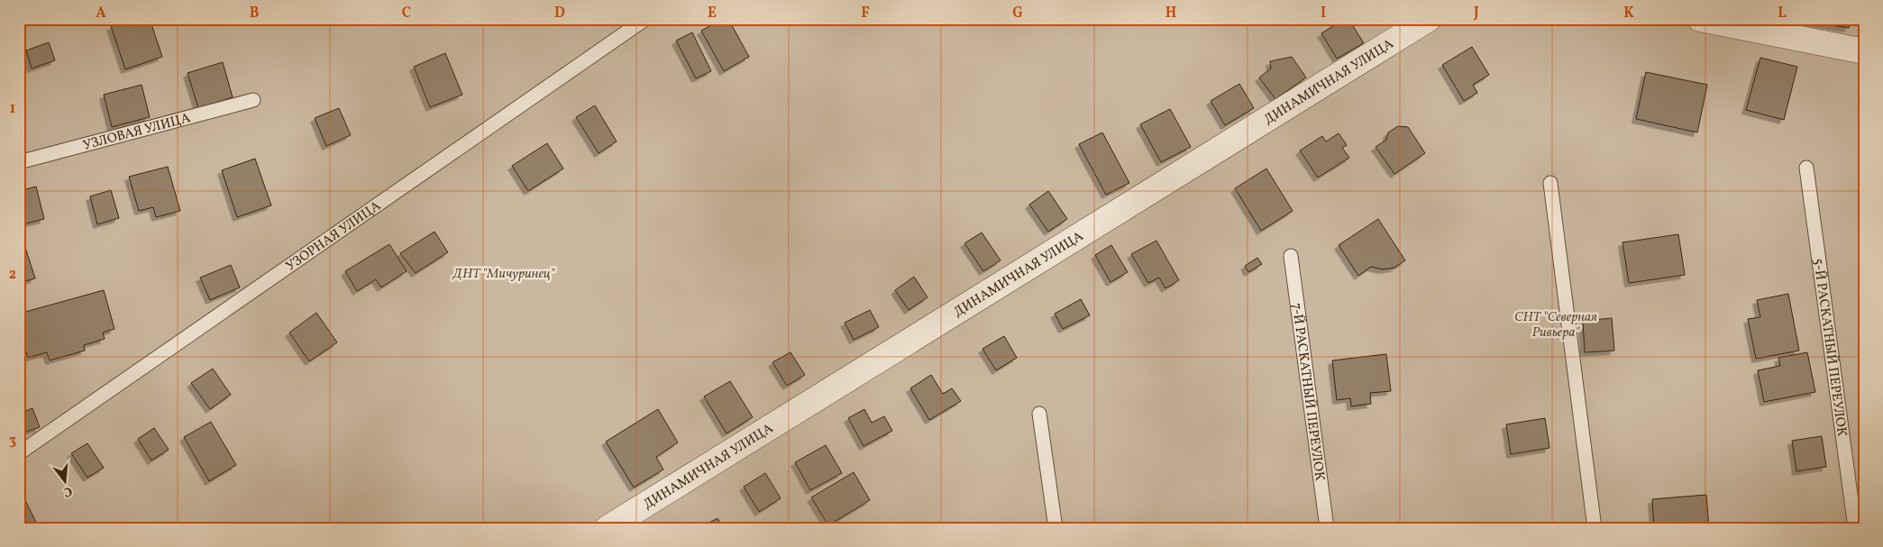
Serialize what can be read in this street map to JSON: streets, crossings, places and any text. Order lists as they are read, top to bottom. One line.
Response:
{"streets":{"street":["ДИНАМИЧНАЯ УЛИЦА"],"lane":["УЗЛОВАЯ УЛИЦА","УЗОРНАЯ УЛИЦА","5-Й РАСКАТНЫЙ ПЕРЕУЛОК","7-Й РАСКАТНЫЙ ПЕРЕУЛОК"]},"parks":["ДНТ \"Мичуринец\"","СНТ \"Северная Ривьера\""],"north":"bottom","grid":{"columns":["A","B","C","D","E","F","G","H","I","J","K","L"],"rows":["1","2","3"]}}
